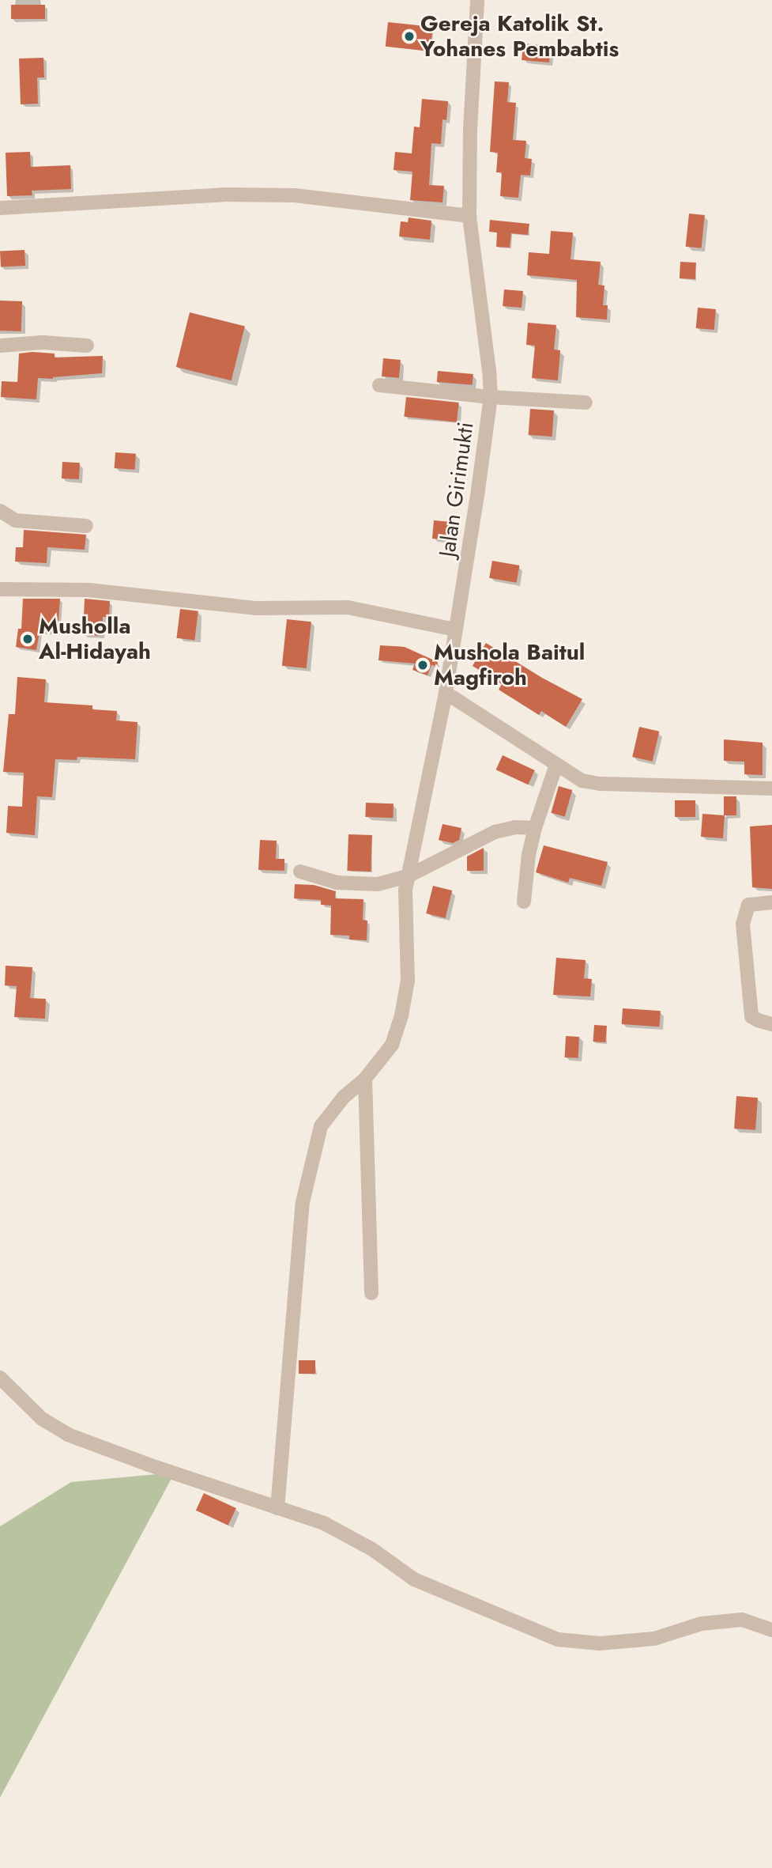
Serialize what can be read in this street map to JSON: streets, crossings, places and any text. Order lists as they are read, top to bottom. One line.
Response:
{"streets":{"street":["Jalan Girimukti"]},"places":["Gereja Katolik St. Yohanes Pembabtis","Musholla Al-Hidayah","Mushola Baitul Magfiroh"]}
